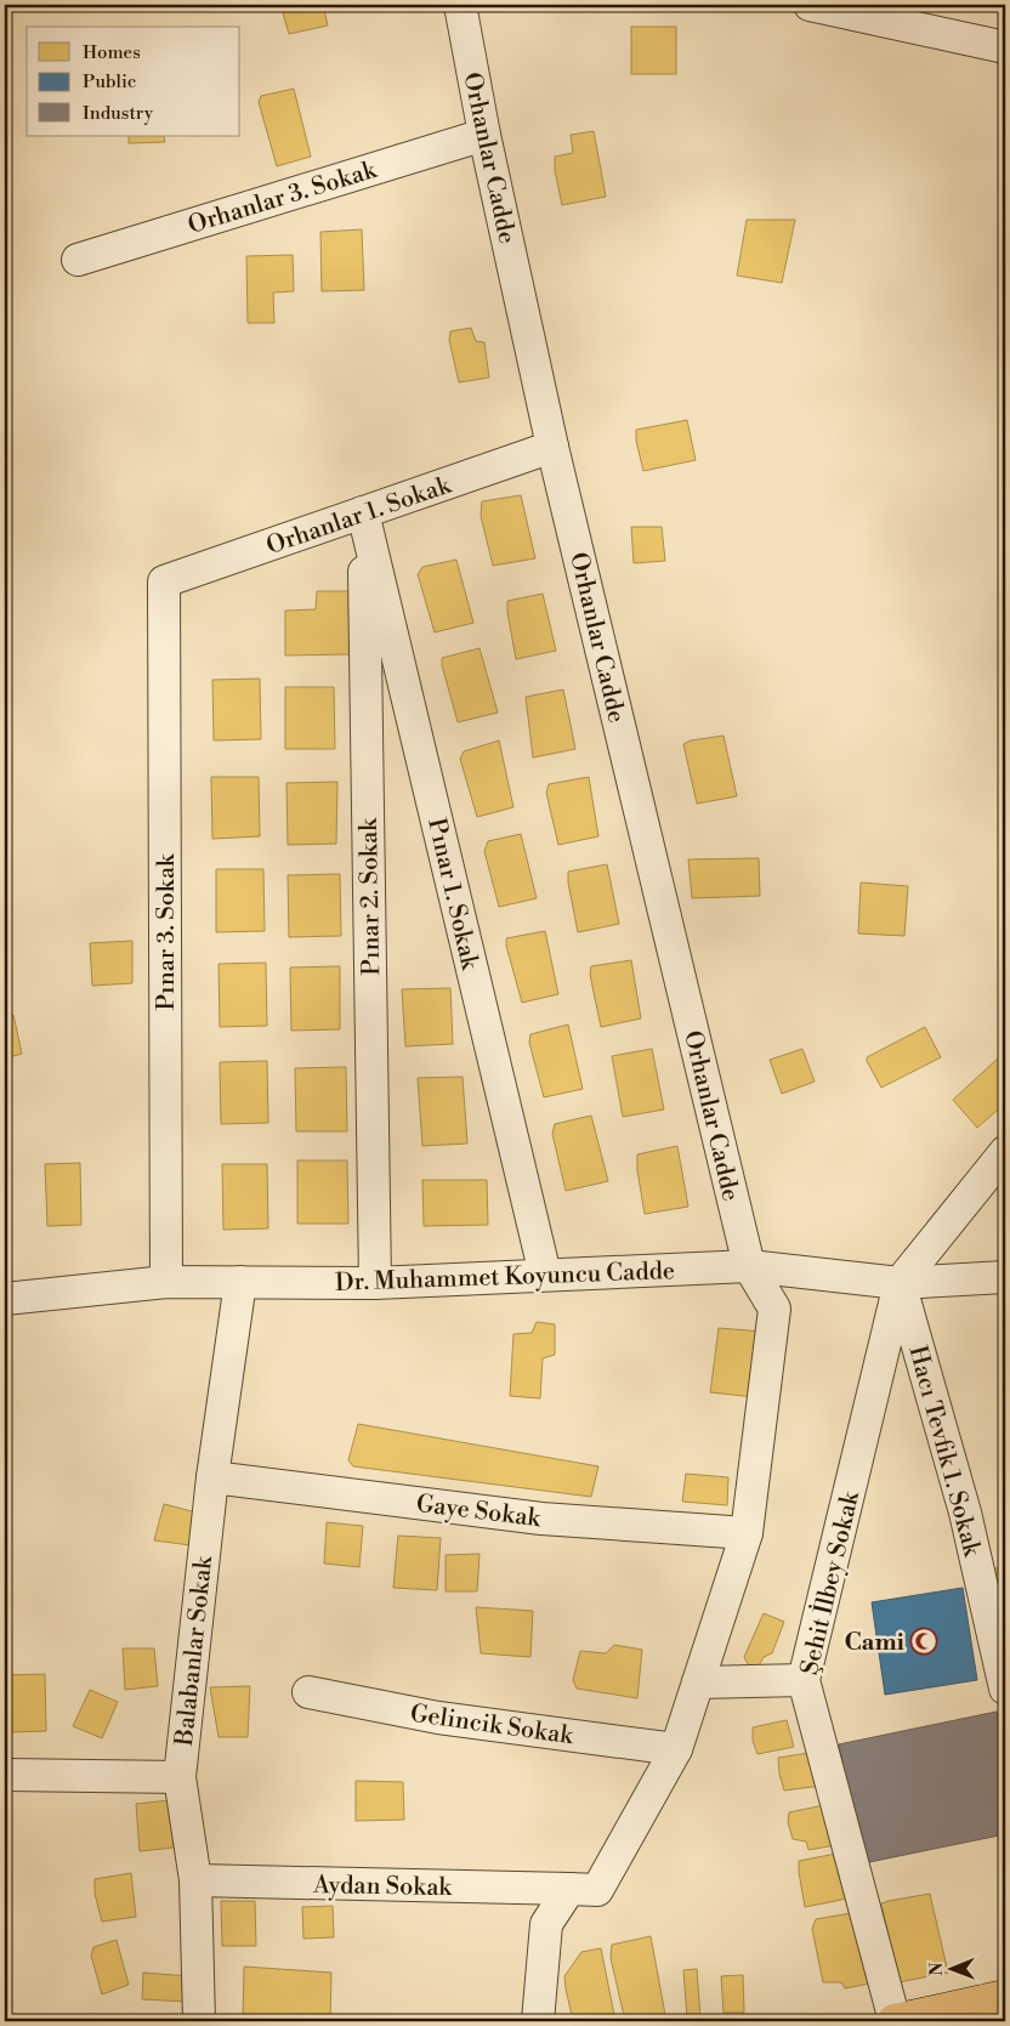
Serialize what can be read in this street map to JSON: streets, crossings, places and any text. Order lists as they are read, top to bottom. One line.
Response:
{"streets":{"street":["Orhanlar Cadde","Orhanlar 3. Sokak","Orhanlar 1. Sokak","Pınar 1. Sokak","Pınar 2. Sokak","Pınar 3. Sokak","Dr. Muhammet Koyuncu Cadde","Hacı Tevfik 1. Sokak","Gaye Sokak","Şehit İlbey Sokak","Balabanlar Sokak","Gelincik Sokak","Aydan Sokak"]},"crossings":[["Orhanlar Cadde","Orhanlar 3. Sokak"],["Orhanlar Cadde","Orhanlar 1. Sokak"],["Orhanlar Cadde","Dr. Muhammet Koyuncu Cadde"],["Orhanlar Cadde","Gaye Sokak"],["Orhanlar Cadde","Gelincik Sokak"],["Orhanlar Cadde","Aydan Sokak"],["Orhanlar 1. Sokak","Pınar 1. Sokak"],["Orhanlar 1. Sokak","Pınar 2. Sokak"],["Orhanlar 1. Sokak","Pınar 3. Sokak"],["Pınar 1. Sokak","Pınar 2. Sokak"],["Pınar 1. Sokak","Dr. Muhammet Koyuncu Cadde"],["Pınar 2. Sokak","Dr. Muhammet Koyuncu Cadde"],["Pınar 3. Sokak","Dr. Muhammet Koyuncu Cadde"],["Dr. Muhammet Koyuncu Cadde","Hacı Tevfik 1. Sokak"],["Dr. Muhammet Koyuncu Cadde","Şehit İlbey Sokak"],["Dr. Muhammet Koyuncu Cadde","Balabanlar Sokak"],["Hacı Tevfik 1. Sokak","Şehit İlbey Sokak"],["Gaye Sokak","Balabanlar Sokak"],["Balabanlar Sokak","Aydan Sokak"],["Gelincik Sokak","Aydan Sokak"]],"places":{"mosque":["Cami"]},"legend":["Homes","Public","Industry"],"north":"left"}
